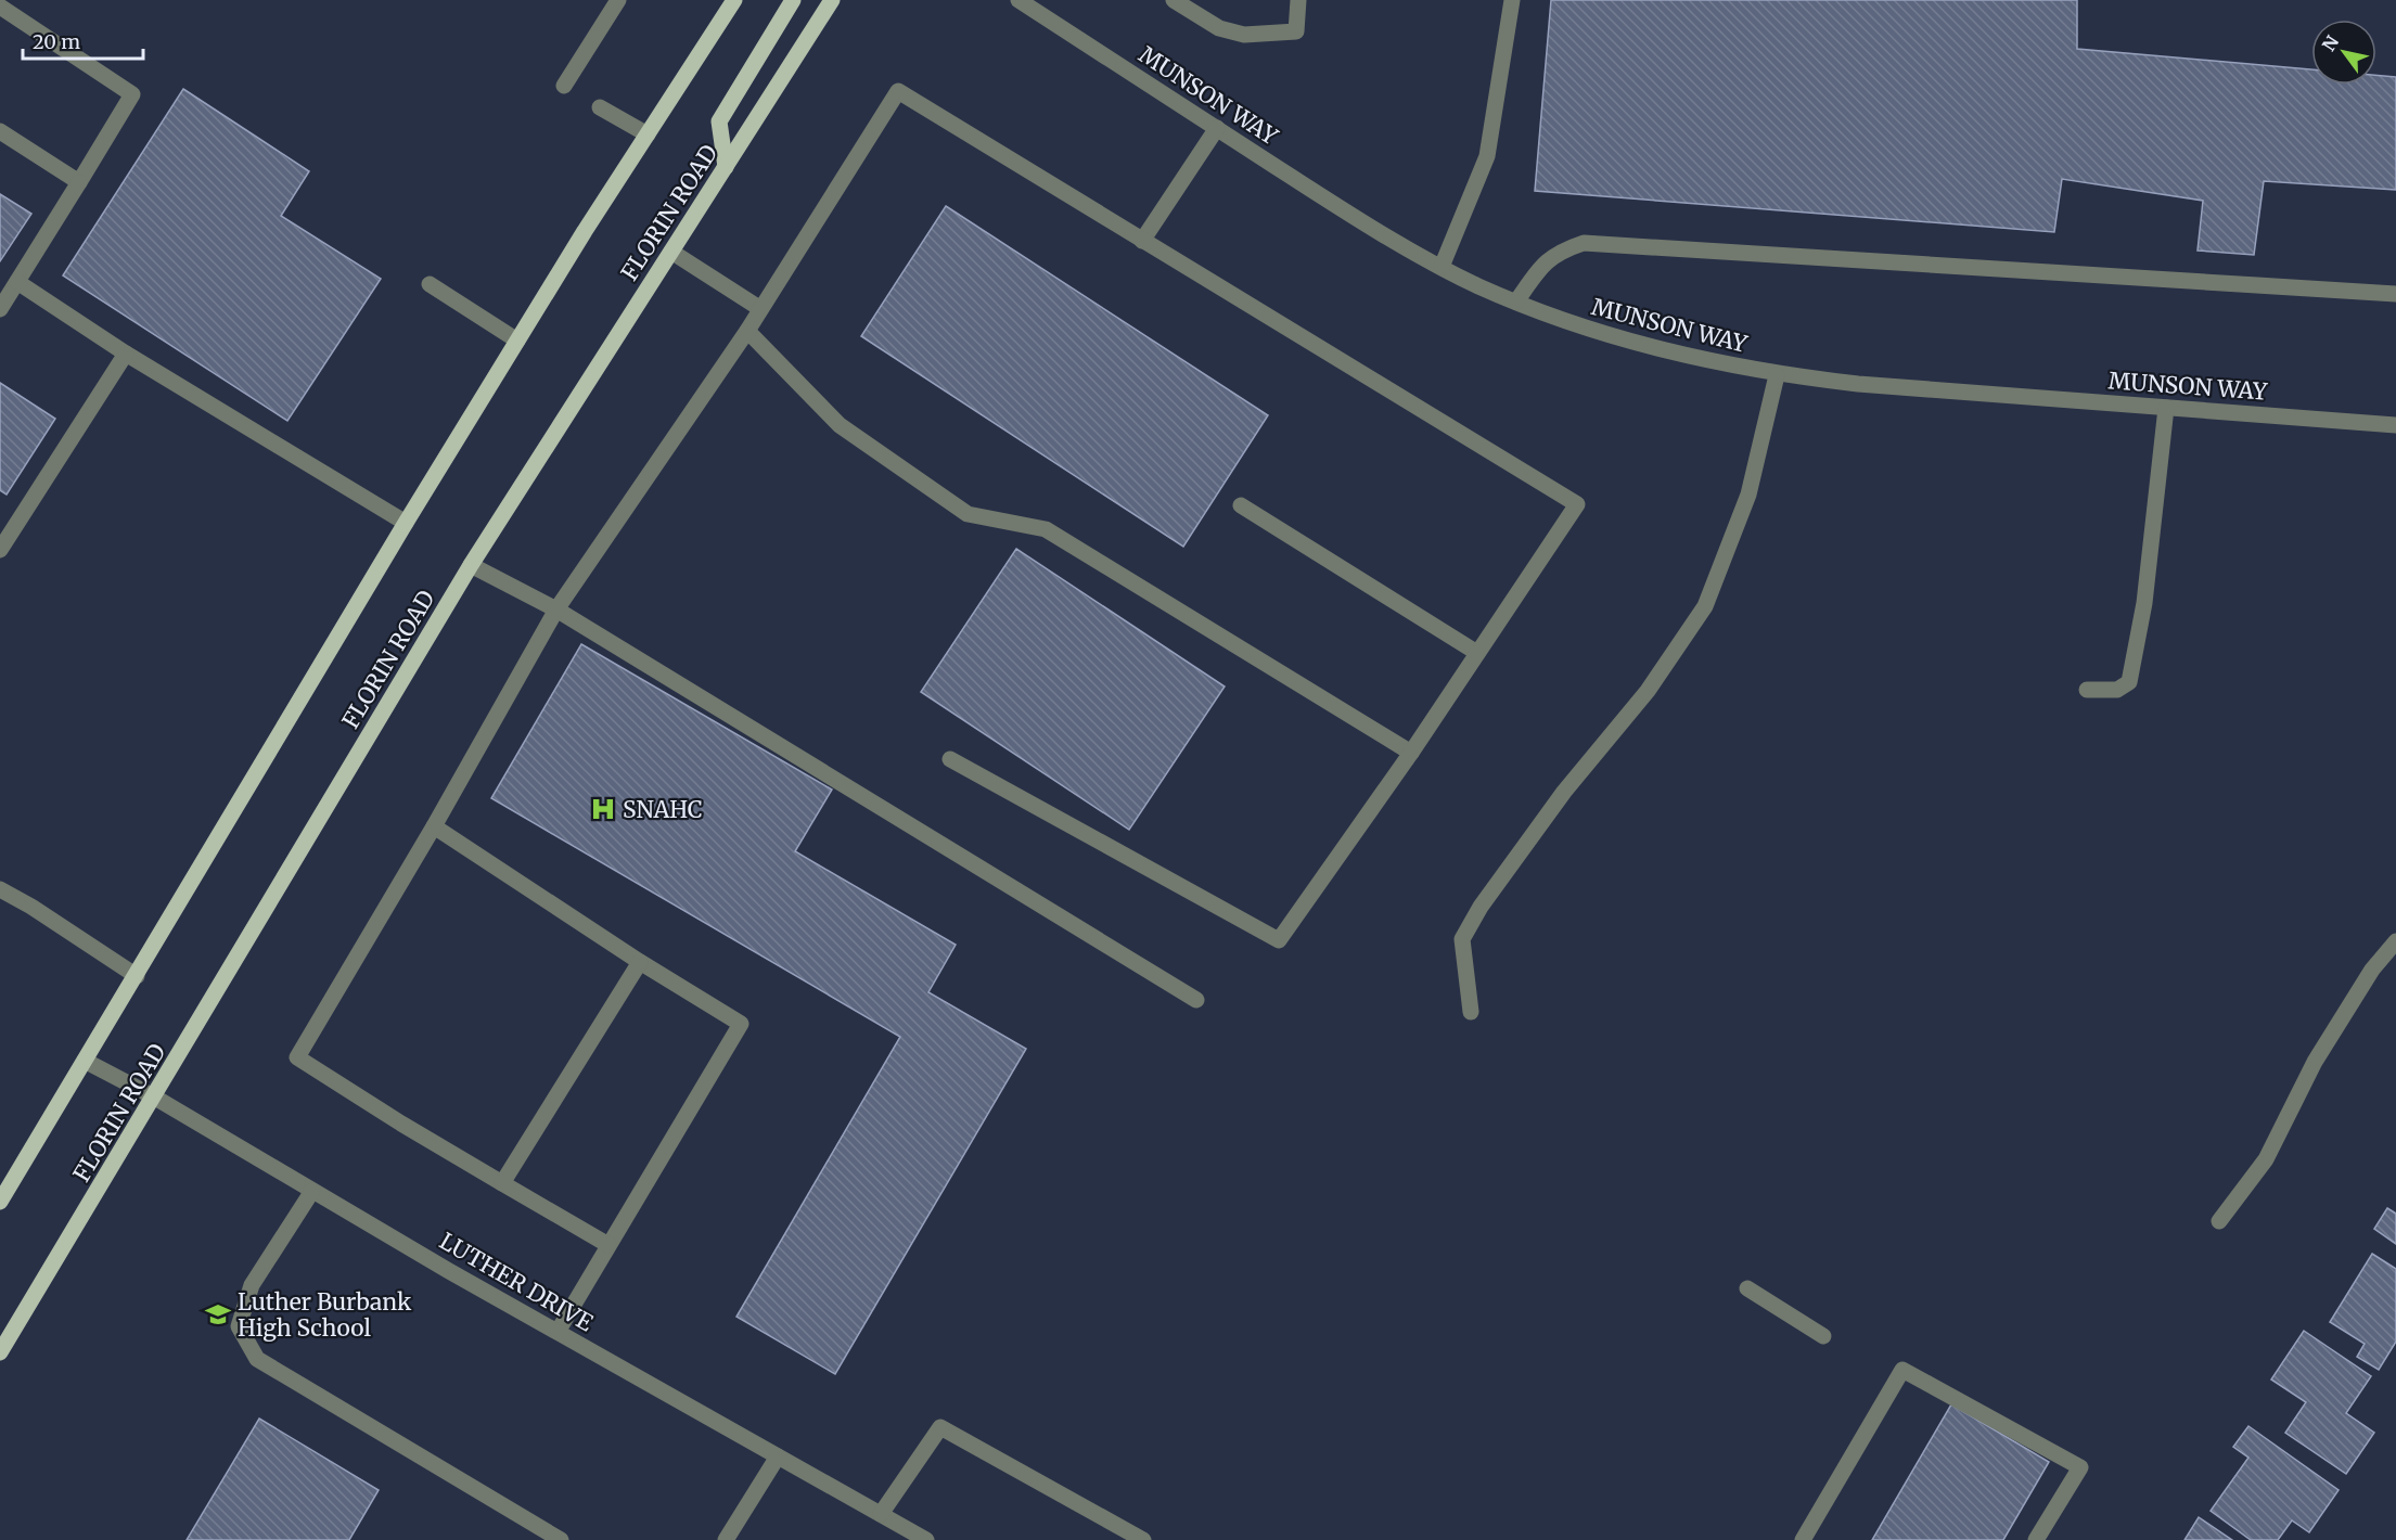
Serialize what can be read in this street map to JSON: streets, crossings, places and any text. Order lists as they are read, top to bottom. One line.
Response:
{"streets":{"main road":["FLORIN ROAD"],"street":["MUNSON WAY","LUTHER DRIVE"]},"crossings":[["FLORIN ROAD","LUTHER DRIVE"]],"places":{"hospital":["SNAHC"],"school or university":["Luther Burbank High School"]},"scale_bar":"20 m","north":"top left"}
